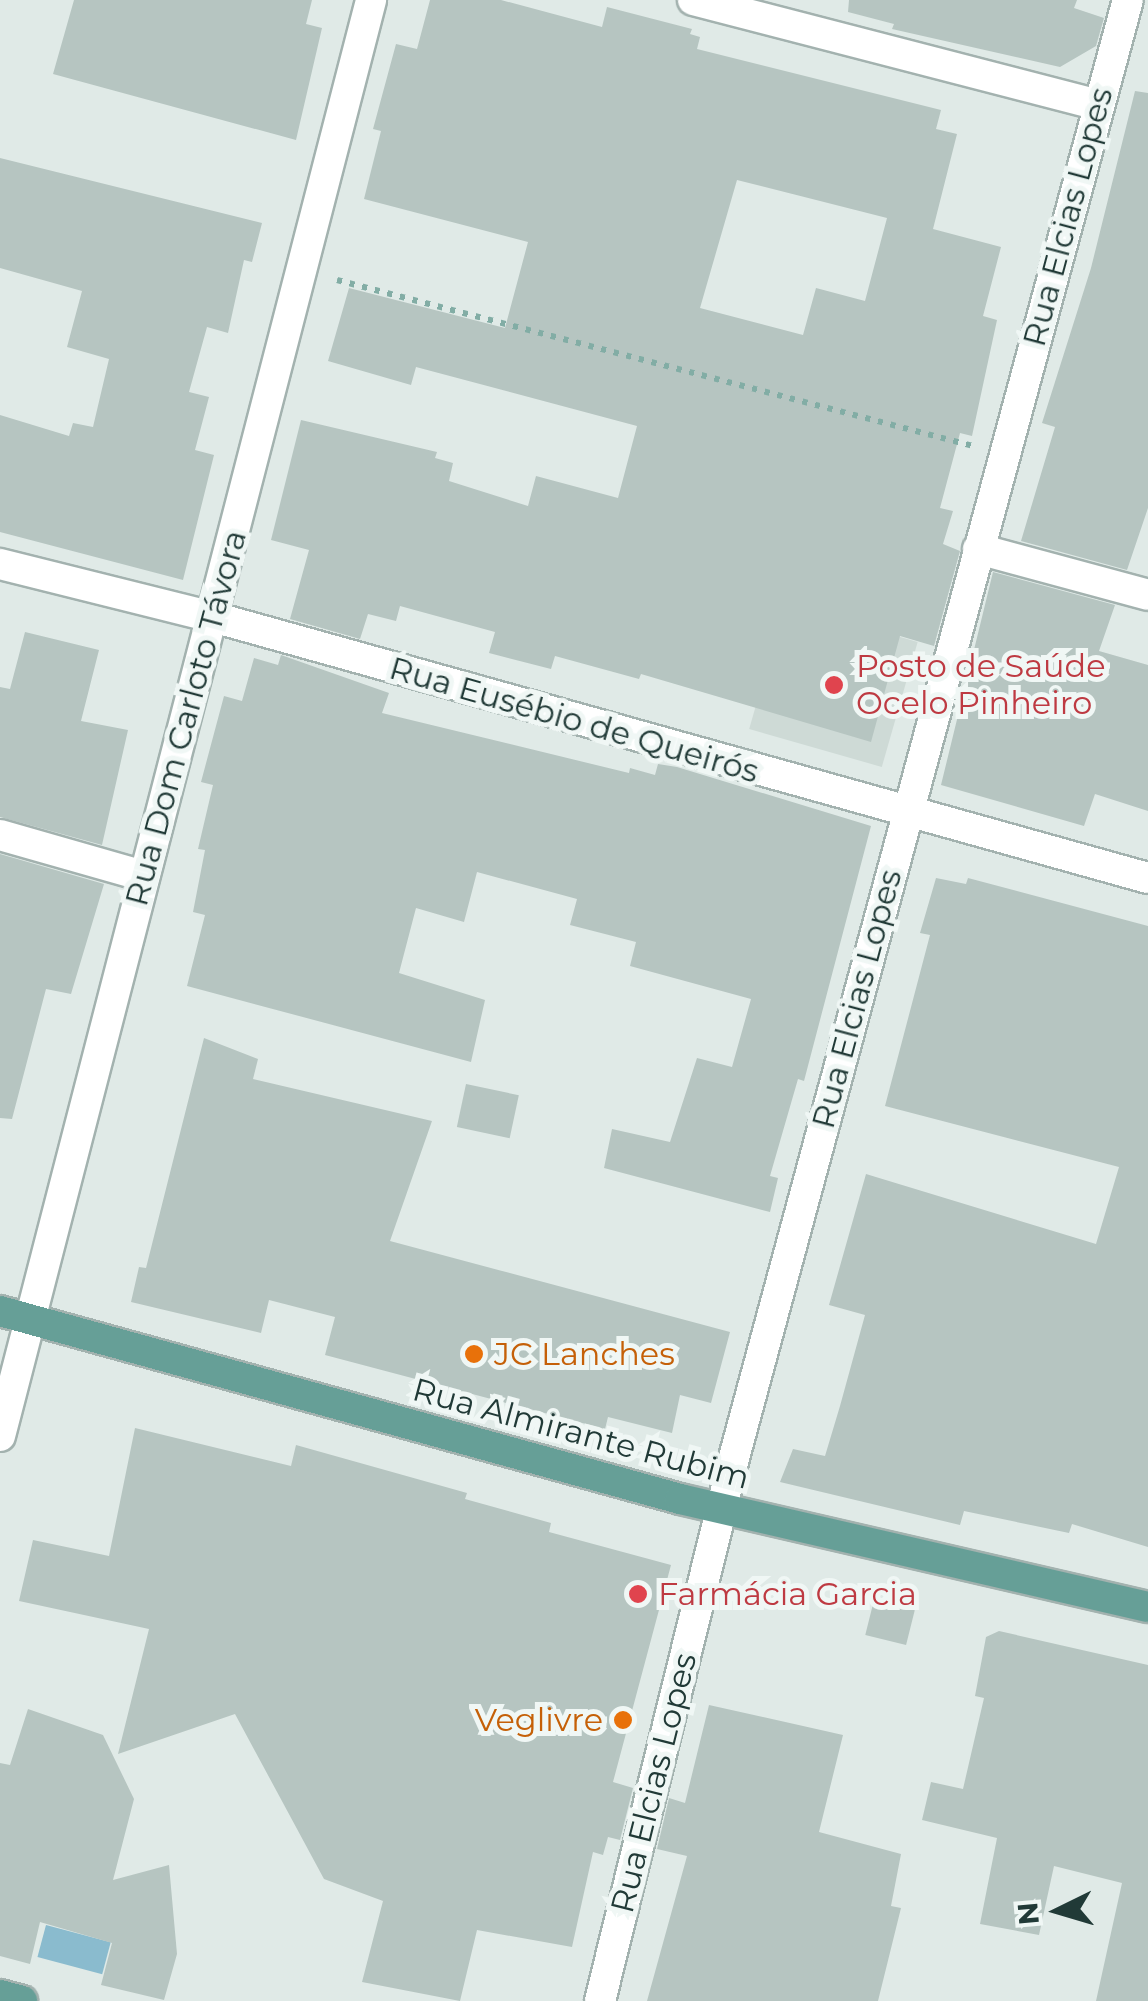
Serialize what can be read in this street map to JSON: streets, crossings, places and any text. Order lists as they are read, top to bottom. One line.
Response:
{"streets":{"main road":["Rua Almirante Rubim"],"street":["Rua Elcias Lopes","Rua Dom Carloto Távora","Rua Eusébio de Queirós"]},"crossings":[["Rua Elcias Lopes","Rua Eusébio de Queirós"],["Rua Elcias Lopes","Rua Almirante Rubim"],["Rua Dom Carloto Távora","Rua Eusébio de Queirós"],["Rua Dom Carloto Távora","Rua Almirante Rubim"]],"places":["Posto de Saúde Ocelo Pinheiro","JC Lanches","Farmácia Garcia","Veglivre"],"north":"left"}
